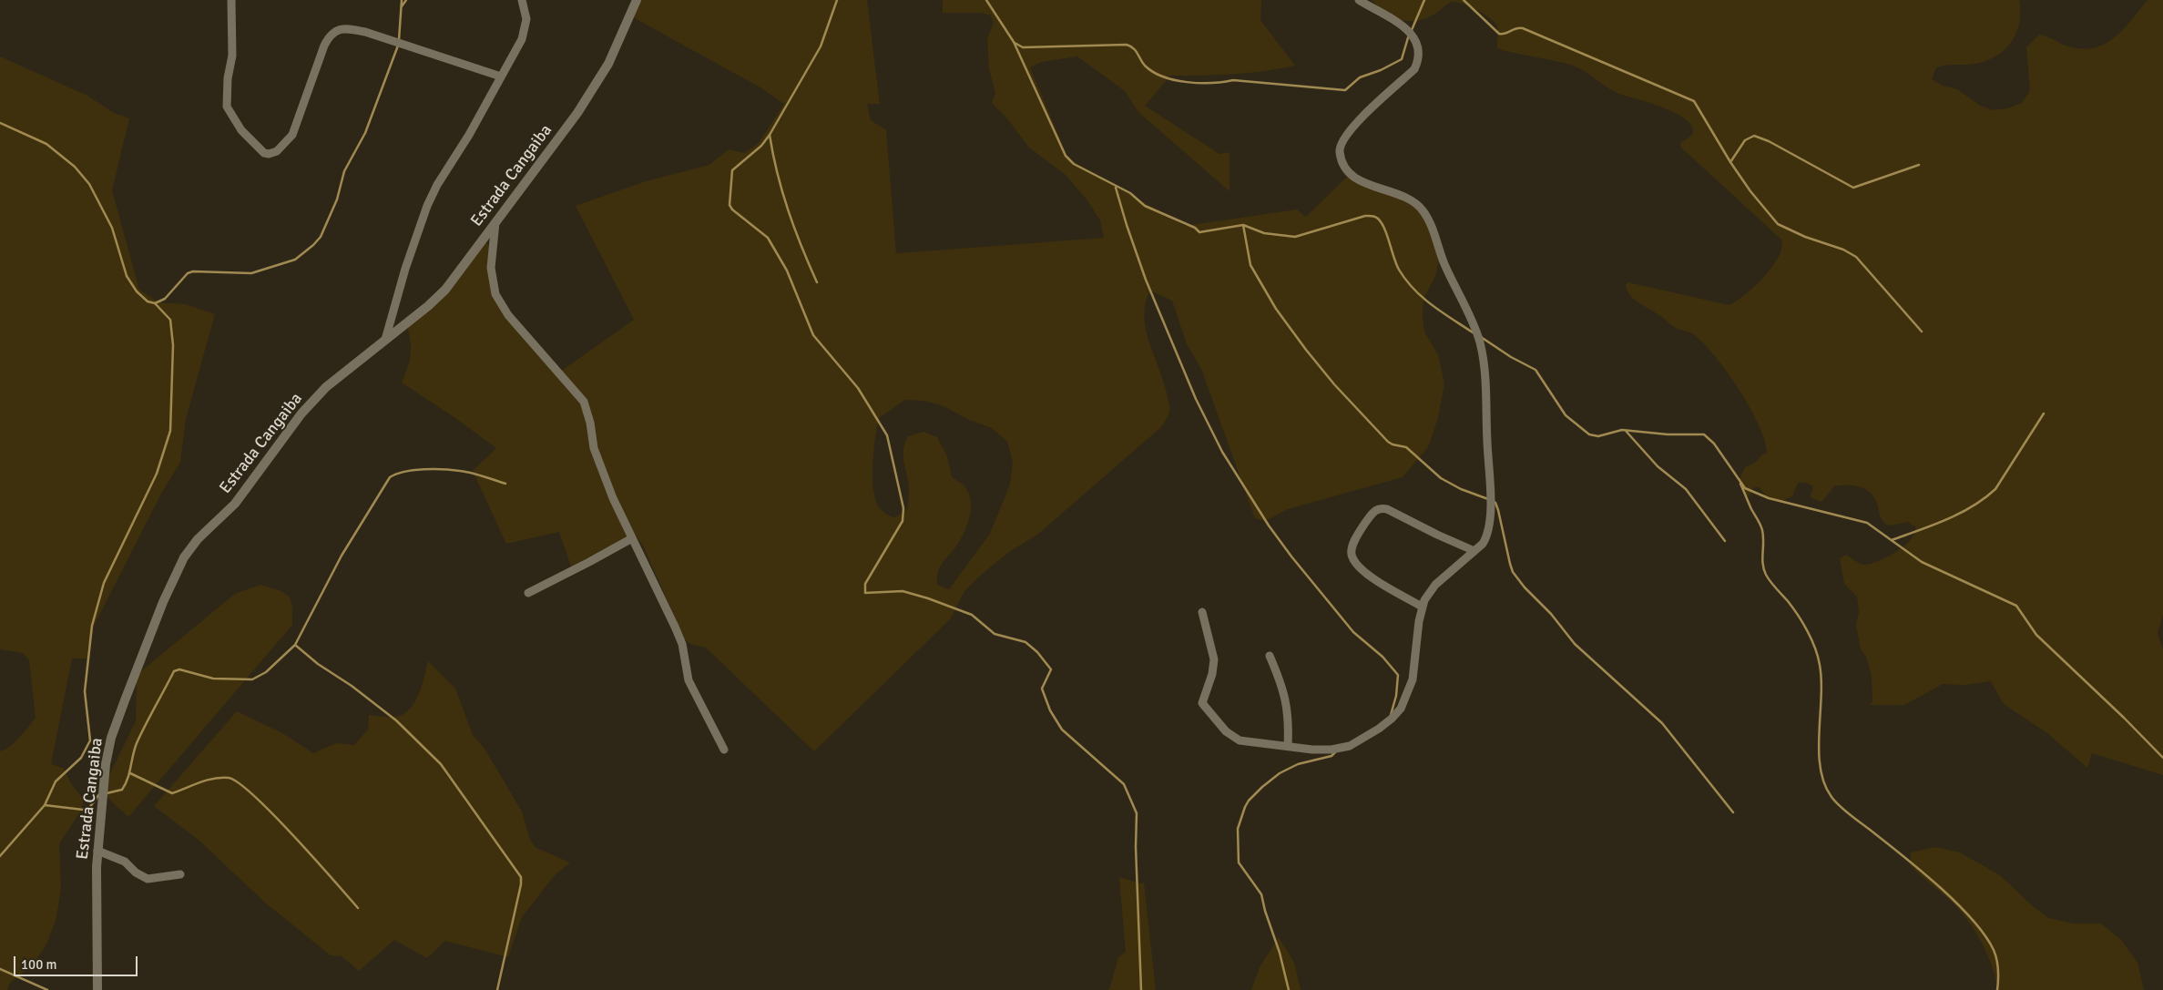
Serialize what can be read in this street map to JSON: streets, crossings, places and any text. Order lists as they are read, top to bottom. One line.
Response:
{"streets":{"street":["Estrada Cangaiba"]},"scale_bar":"100 m"}
